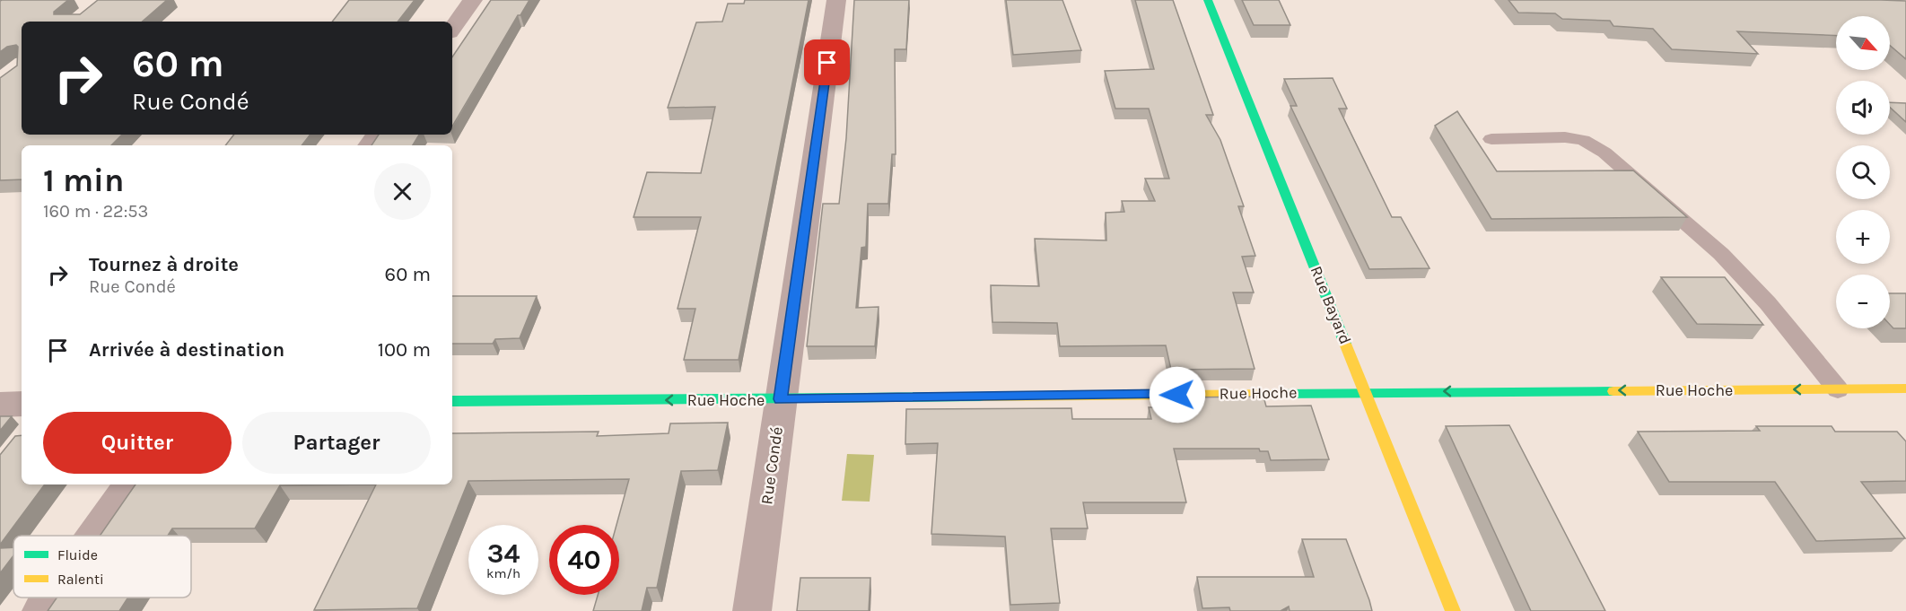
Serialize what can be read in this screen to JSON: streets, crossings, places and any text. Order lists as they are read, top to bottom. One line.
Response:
{"streets":{"street":["Rue Bayard","Rue Hoche","Rue Condé"]},"crossings":[["Rue Bayard","Rue Hoche"],["Rue Hoche","Rue Condé"]],"one_way":["Rue Hoche"],"legend":["Fluide","Ralenti"],"north":"bottom right","page":{"map_buttons":["+","−"],"turn":["60 m","Rue Condé"],"heading":["1 min","160 m · 22:53"],"list":[{"name":"Tournez à droite","note":"Rue Condé","value":"60 m"},{"name":"Arrivée à destination","value":"100 m"}],"buttons":["Quitter","Partager"],"speed":"34 km/h","limit":"40"}}
